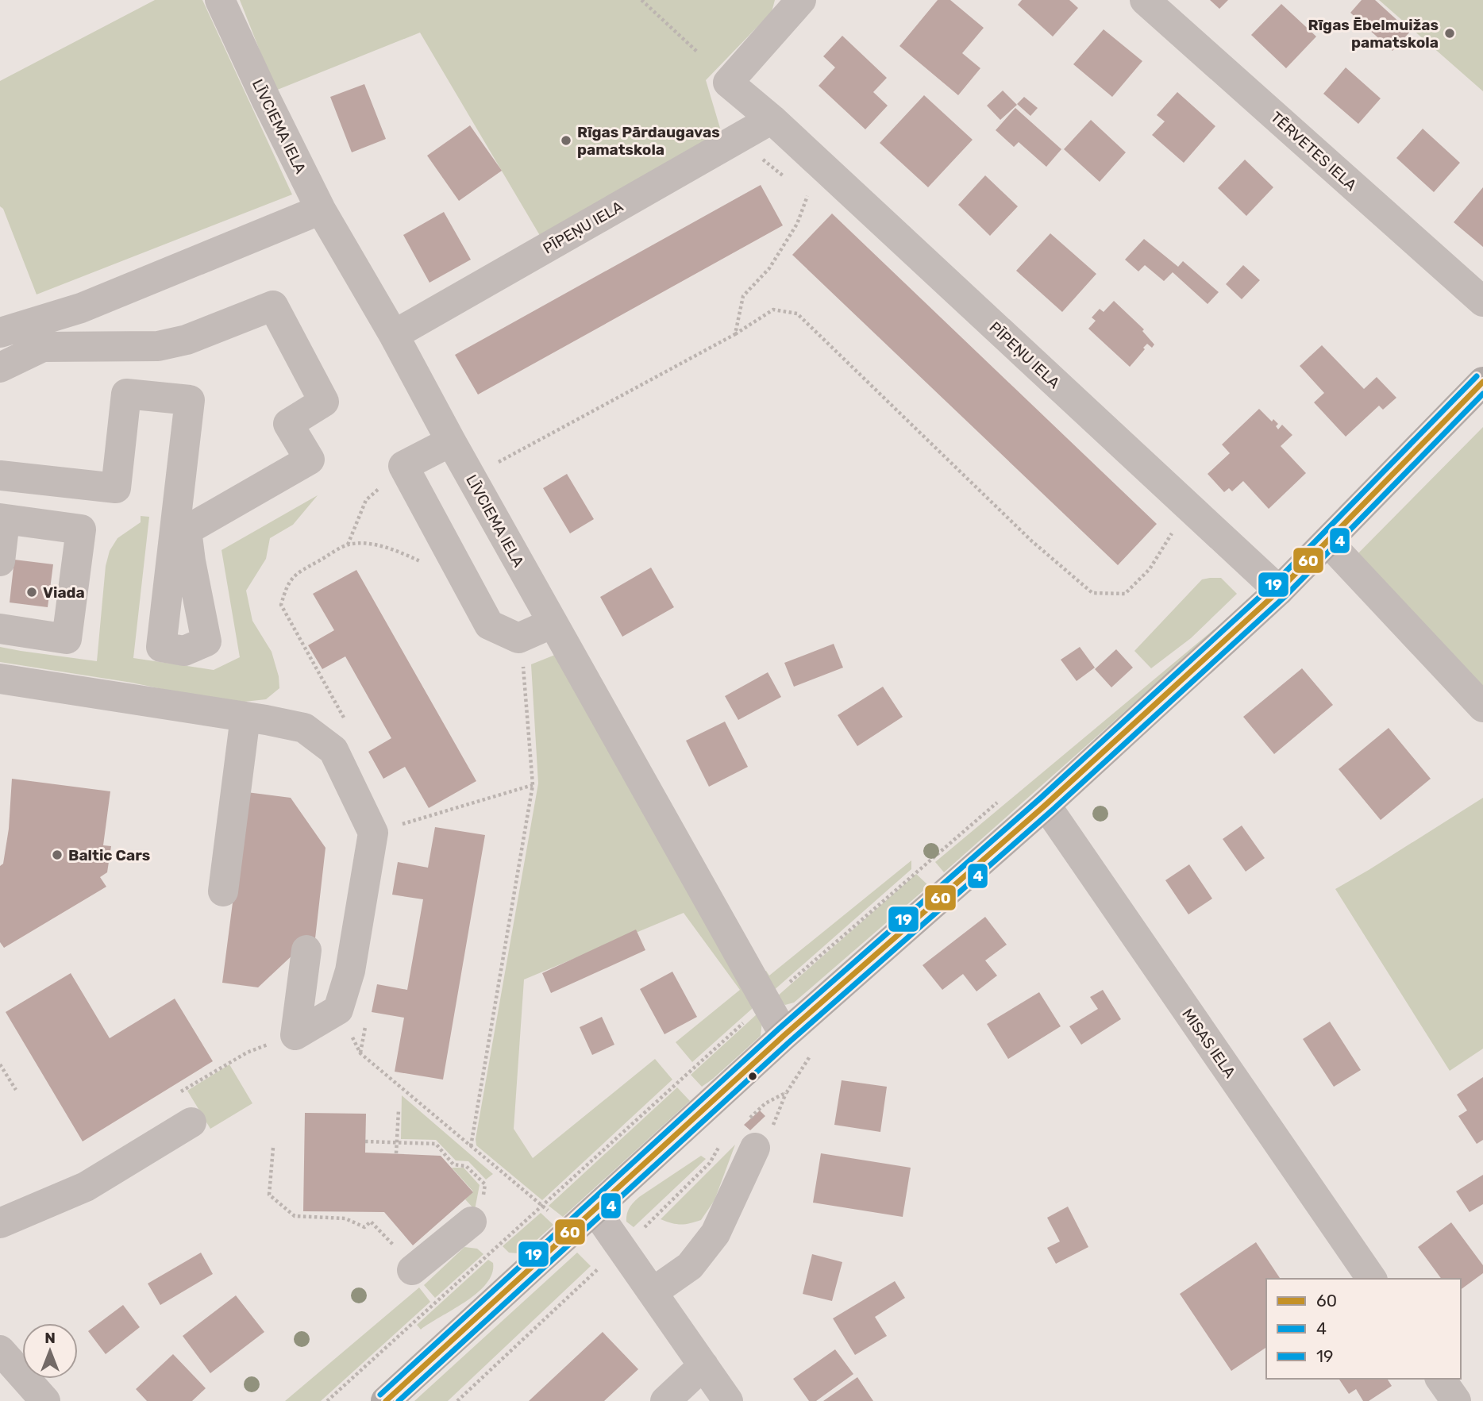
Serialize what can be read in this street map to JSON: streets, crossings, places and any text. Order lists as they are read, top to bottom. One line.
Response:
{"streets":{"street":["LĪVCIEMA IELA","TĒRVETES IELA","PĪPEŅU IELA","MISAS IELA"]},"crossings":[["LĪVCIEMA IELA","PĪPEŅU IELA"]],"places":["Rīgas Ēbelmuižas pamatskola","Rīgas Pārdaugavas pamatskola","Viada","Baltic Cars"],"lines":["transit line 19","transit line 60","transit line 4"],"legend":["60","4","19"],"north":"top"}
